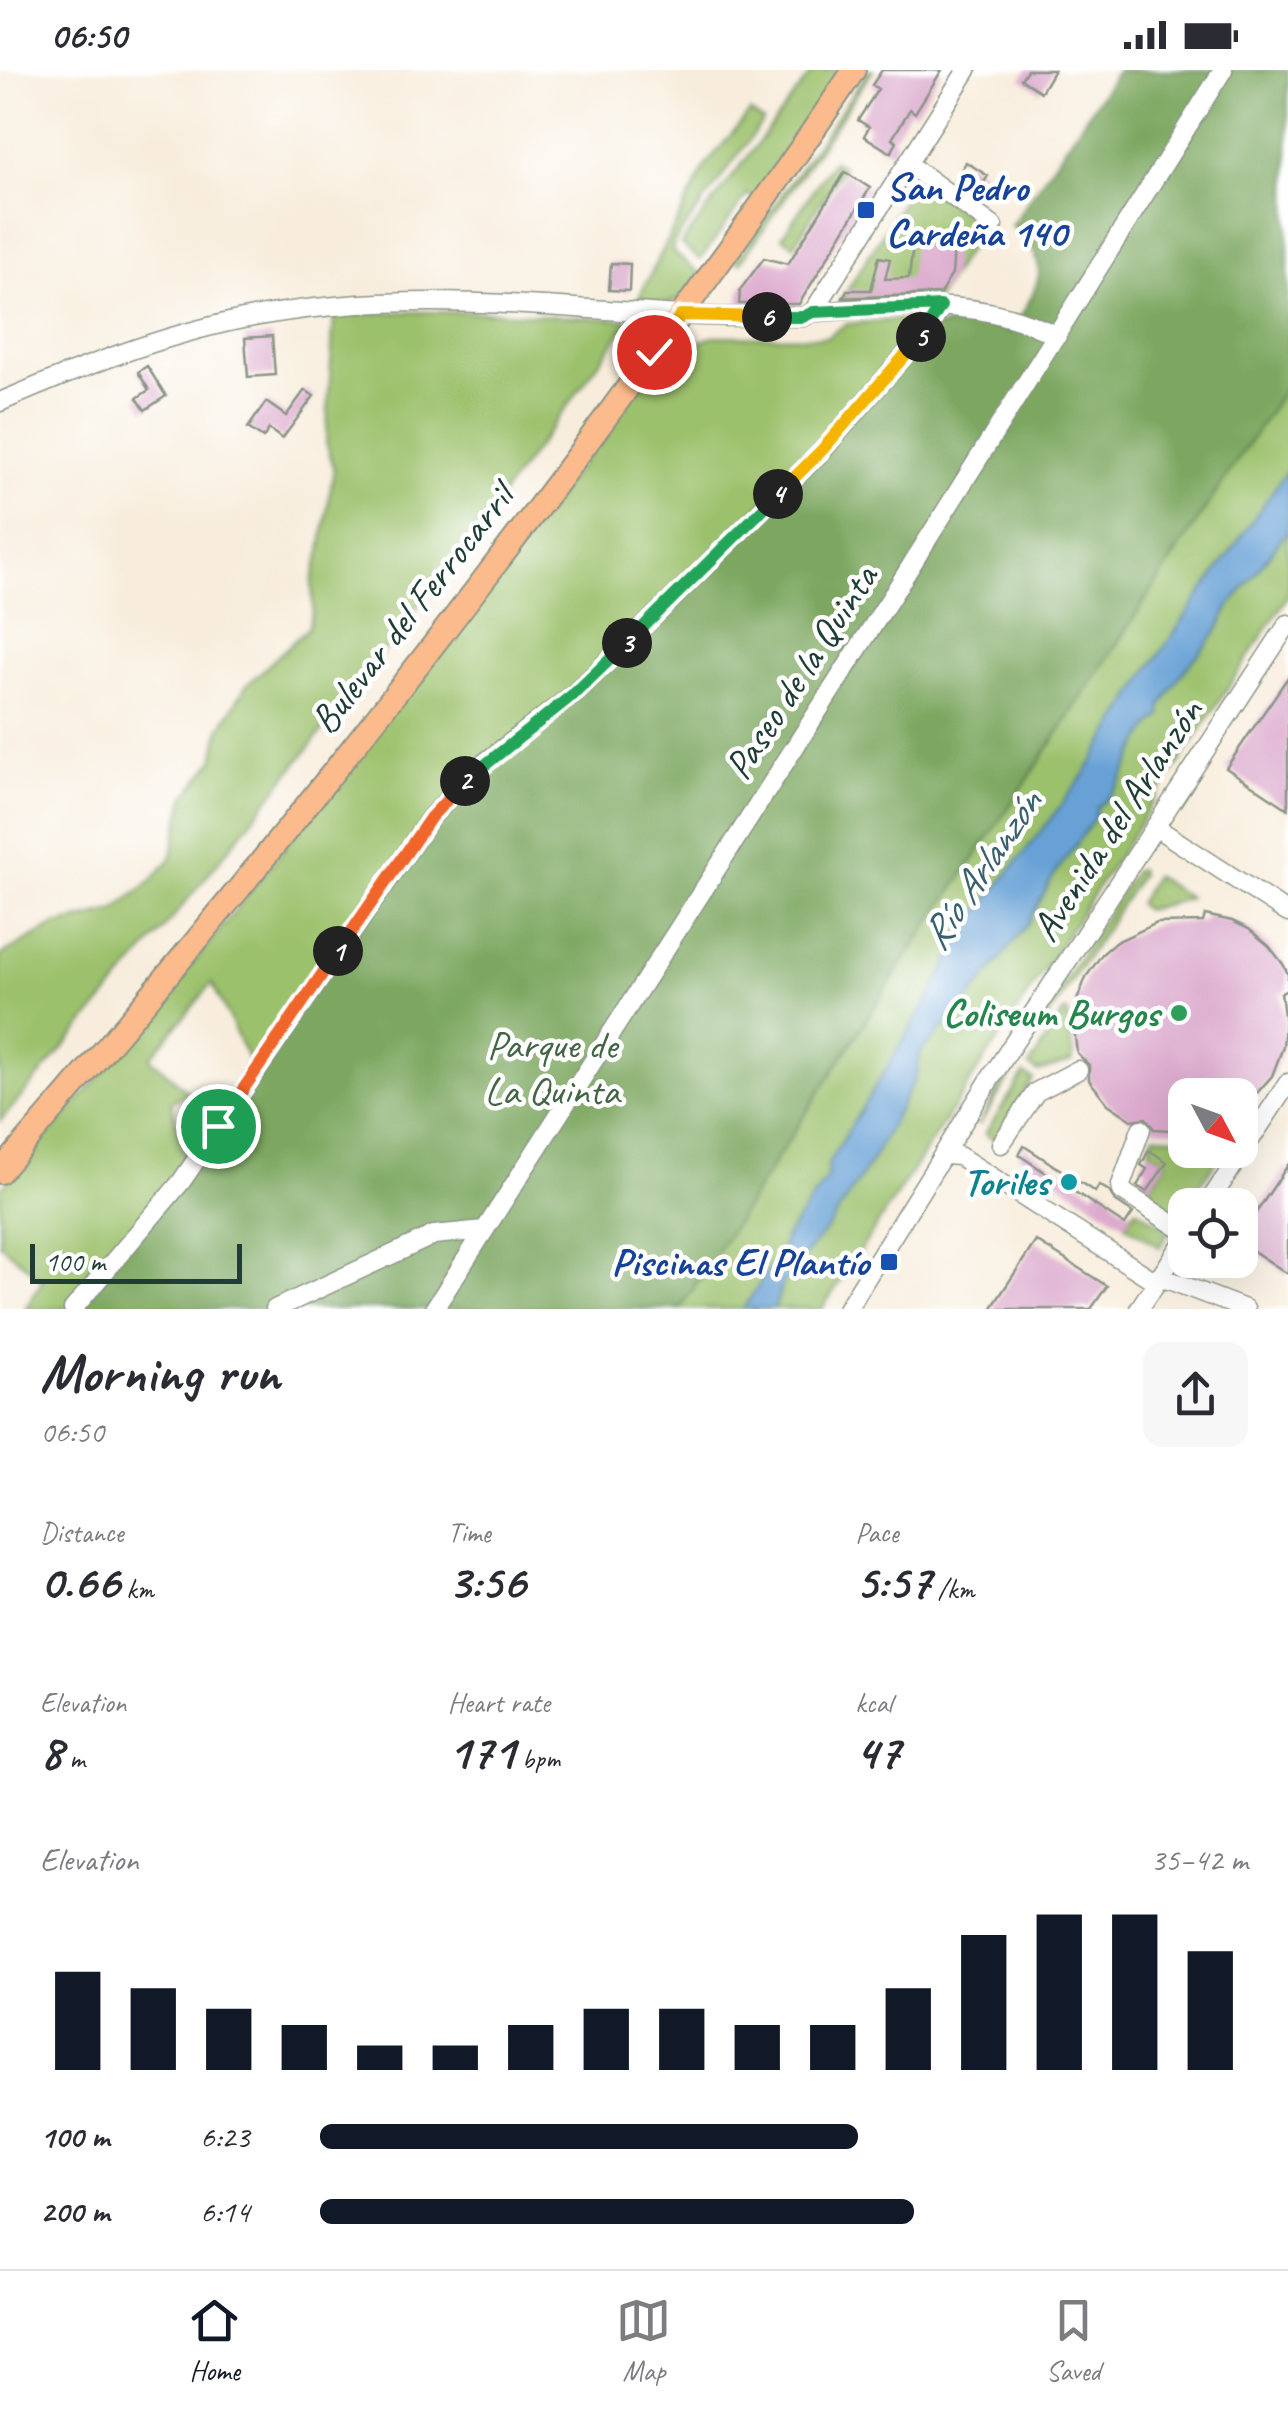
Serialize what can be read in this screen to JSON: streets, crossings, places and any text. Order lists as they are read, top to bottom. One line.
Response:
{"streets":{"main road":["Bulevar del Ferrocarril"],"street":["Paseo de la Quinta","Avenida del Arlanzón"]},"water":["Río Arlanzón"],"parks":["Parque de La Quinta"],"places":{"transit":["San Pedro Cardeña 140","Piscinas El Plantío"],"other":["Coliseum Burgos","Toriles"]},"scale_bar":"100 m","north":"bottom right","page":{"status":"06:50","pins":["6","5","4","3","2","1"],"scale":"100 m","heading":["Morning run","06:50"],"stats":[["Distance","0.66 km"],["Time","3:56"],["Pace","5:57 /km"],["Elevation","8 m"],["Heart rate","171 bpm"],["kcal","47"]],"chart":["Elevation","35–42 m"],"list":[{"name":"100 m","note":"6:23"},{"name":"200 m","note":"6:14"}],"tabs":["Home","Map","Saved"]}}
